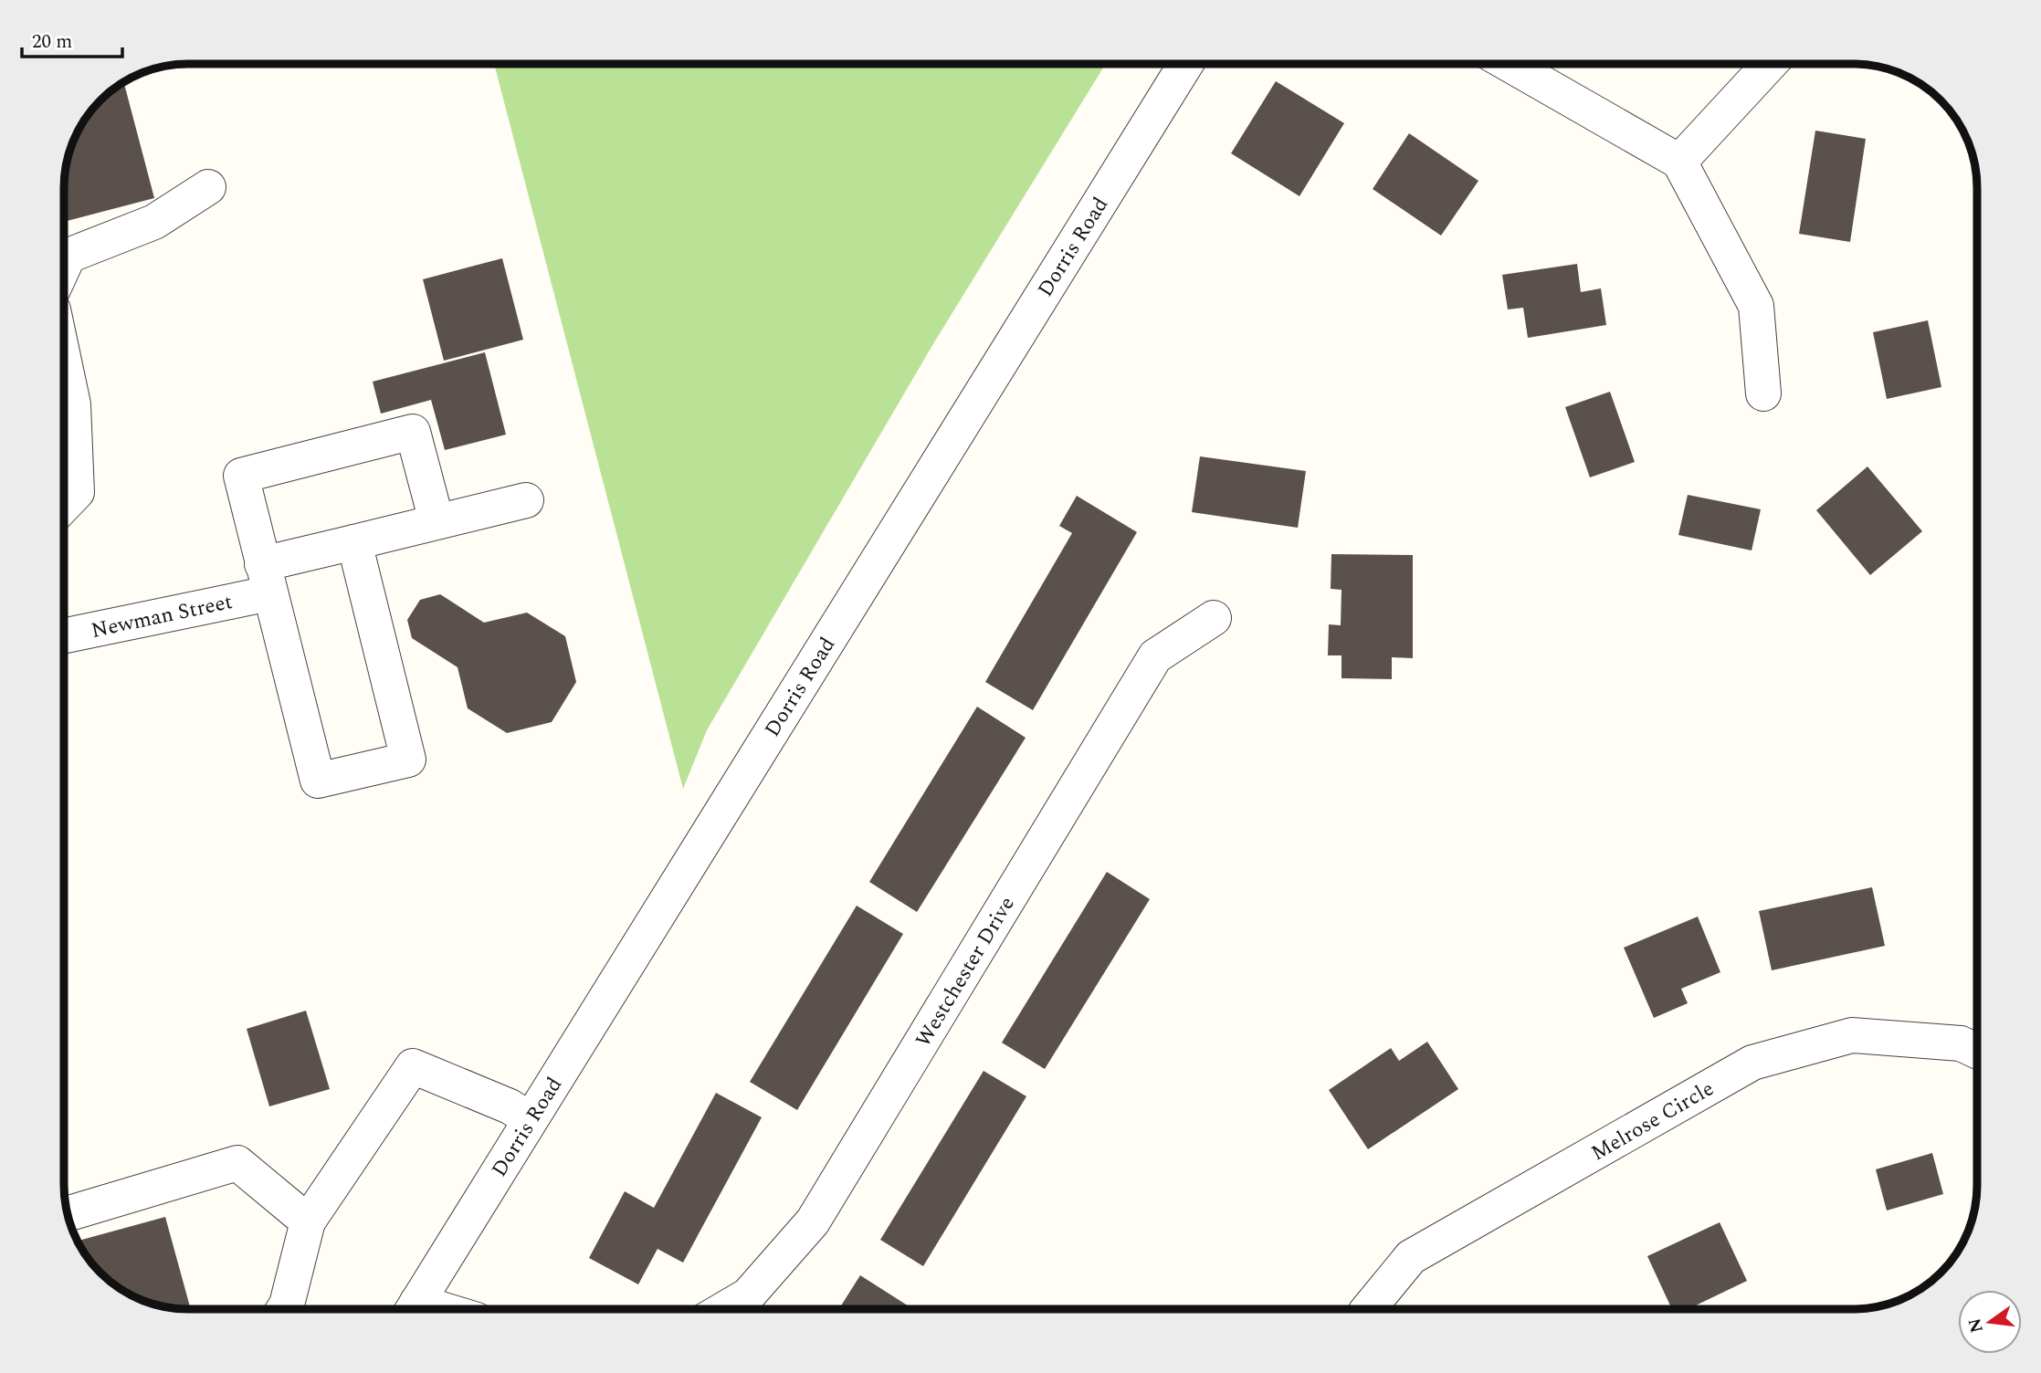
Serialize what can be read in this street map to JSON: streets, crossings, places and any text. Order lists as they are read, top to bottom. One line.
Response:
{"streets":{"street":["Dorris Road","Newman Street","Westchester Drive","Melrose Circle"]},"scale_bar":"20 m","north":"left"}
